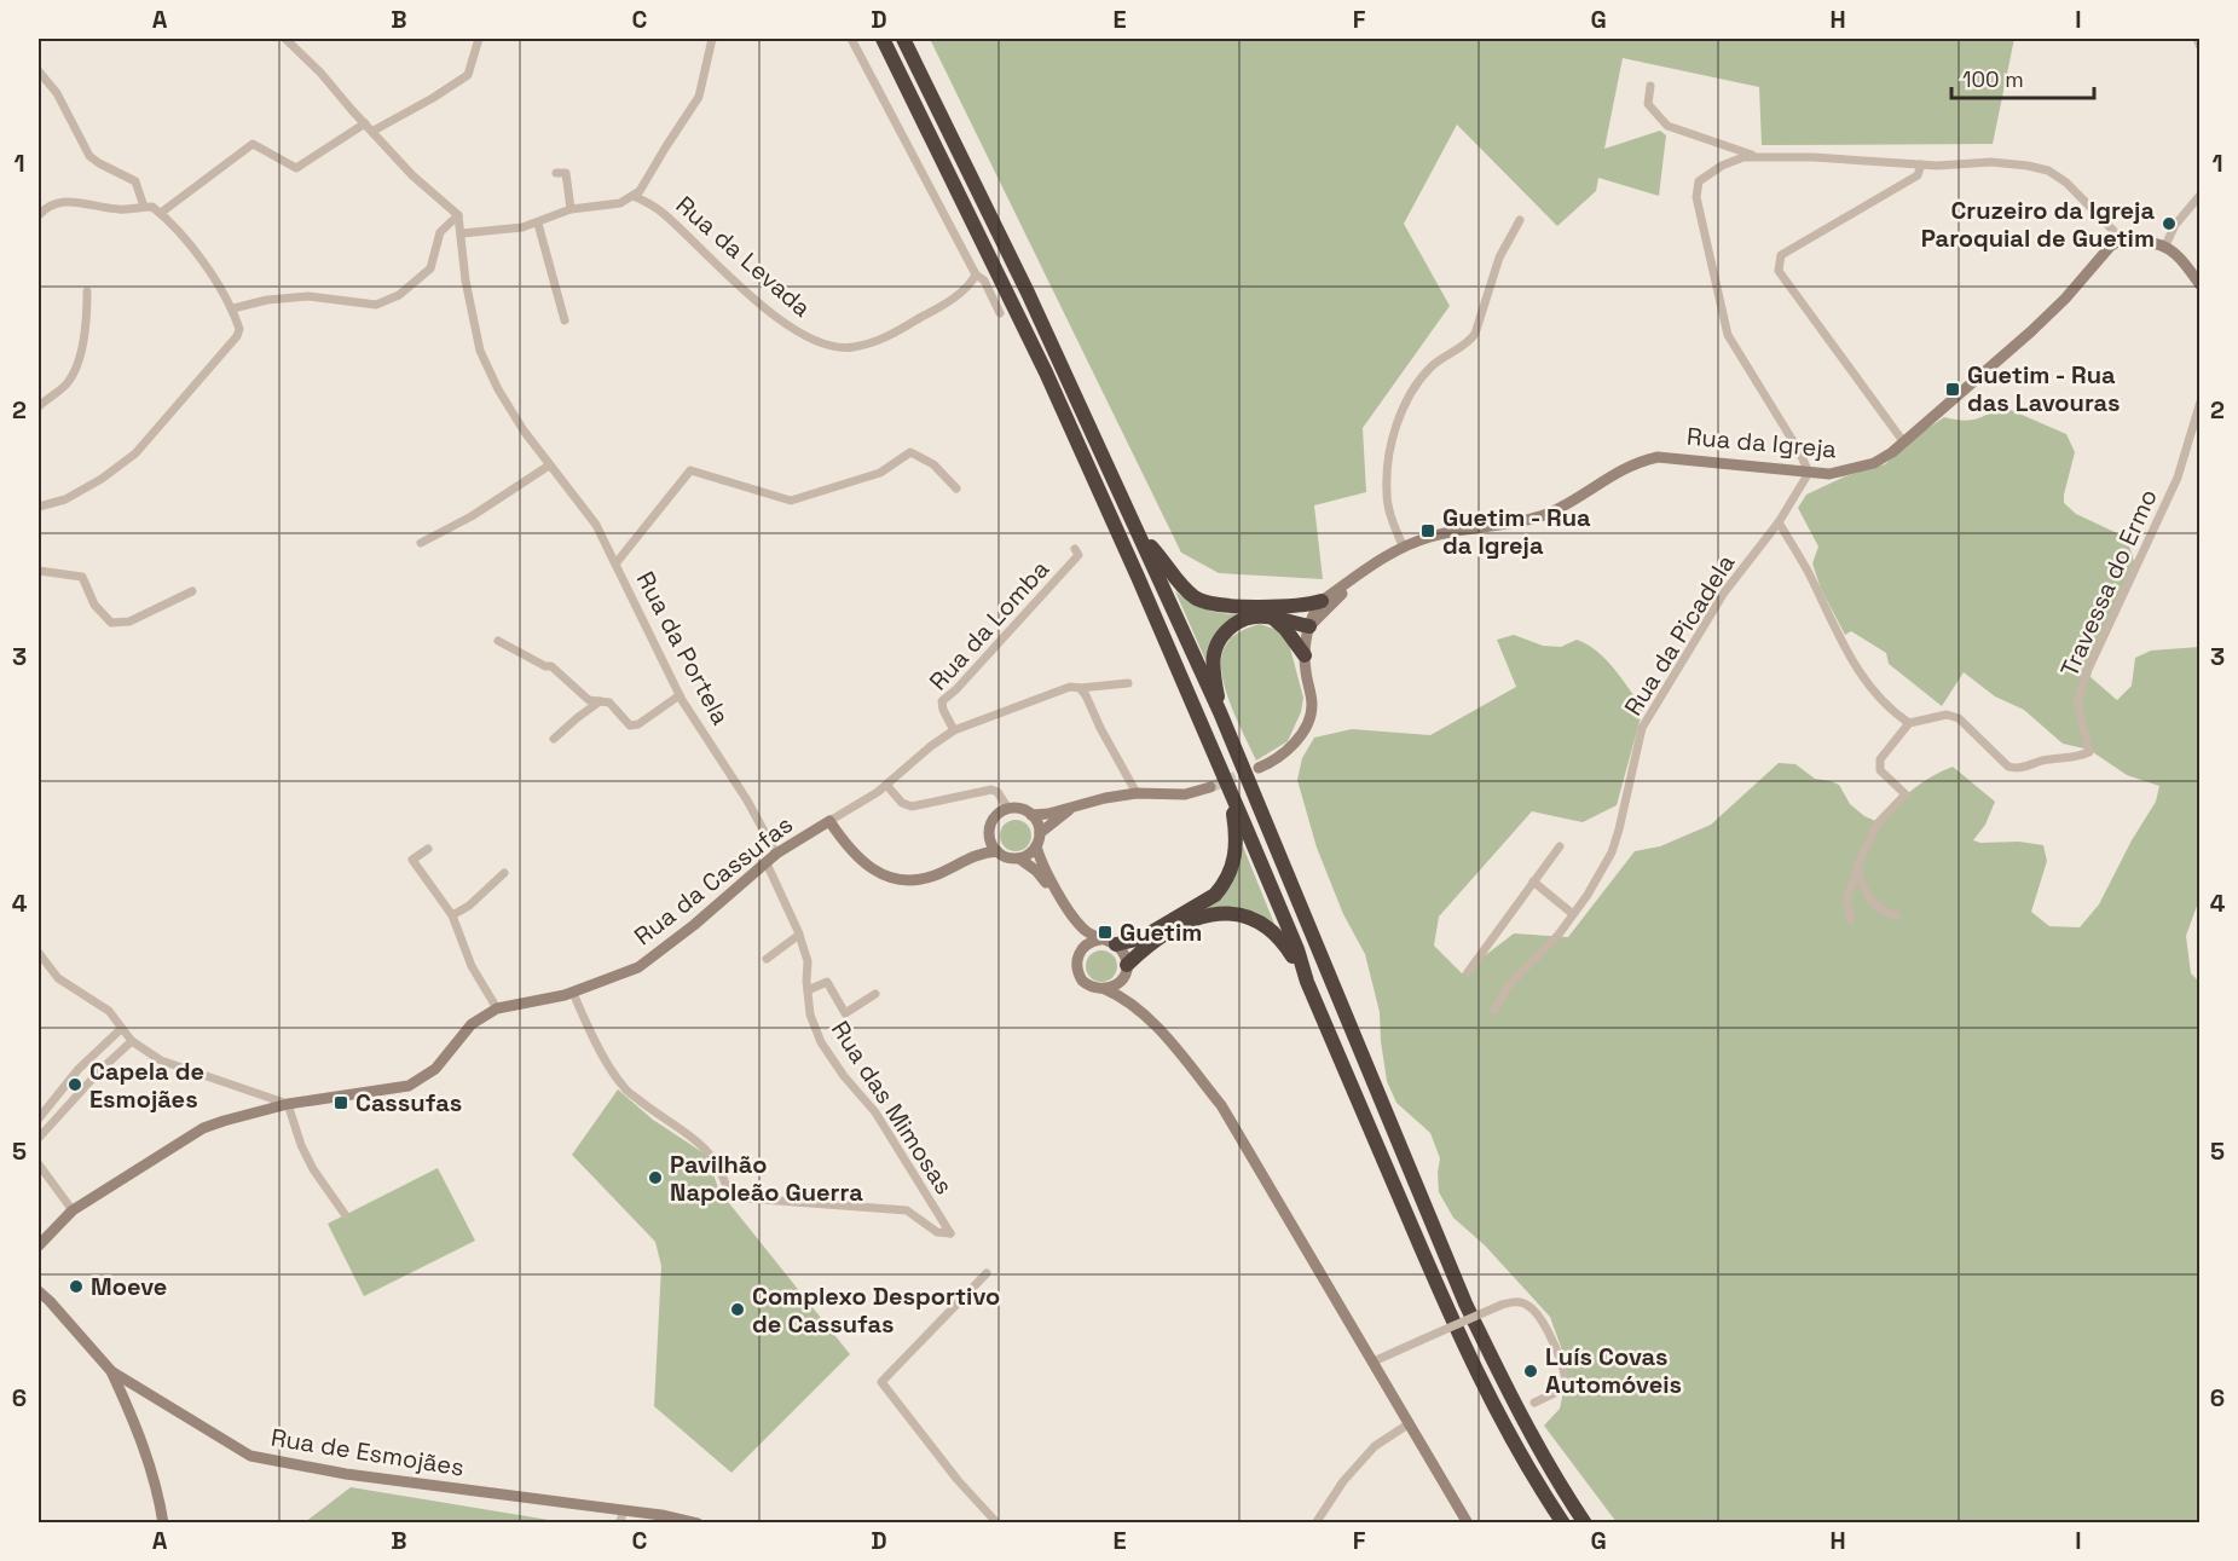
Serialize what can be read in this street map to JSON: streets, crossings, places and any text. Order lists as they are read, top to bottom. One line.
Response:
{"streets":{"main road":["Rua da Igreja","Rua da Cassufas","Rua de Esmojães"],"street":["Rua da Levada","Travessa do Ermo","Rua da Lomba","Rua da Picadela","Rua da Portela","Rua das Mimosas"]},"crossings":[["Rua da Igreja","Rua da Picadela"],["Rua da Lomba","Rua da Cassufas"],["Rua da Portela","Rua da Cassufas"],["Rua da Cassufas","Rua das Mimosas"]],"places":{"other":["Cruzeiro da Igreja Paroquial de Guetim","Capela de Esmojães","Pavilhão Napoleão Guerra","Moeve","Complexo Desportivo de Cassufas","Luís Covas Automóveis"],"transit":["Guetim - Rua das Lavouras","Guetim - Rua da Igreja","Guetim","Cassufas"]},"scale_bar":"100 m","grid":{"columns":["A","B","C","D","E","F","G","H","I"],"rows":["1","2","3","4","5","6"]}}
